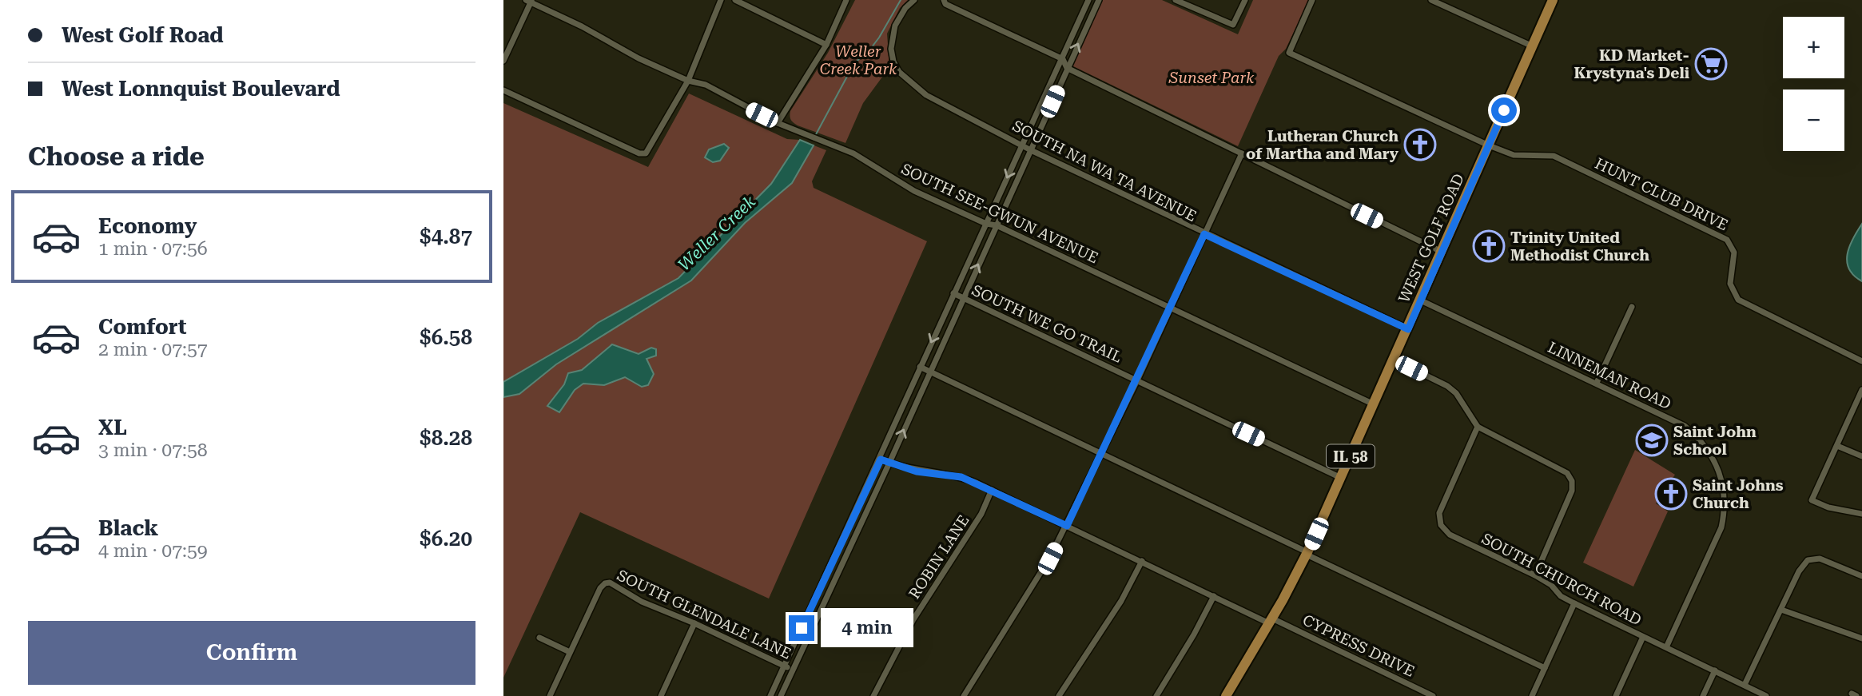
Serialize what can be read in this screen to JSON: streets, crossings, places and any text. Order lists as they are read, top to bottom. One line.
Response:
{"streets":{"main road":["WEST GOLF ROAD","IL 58"],"street":["SOUTH NA WA TA AVENUE","HUNT CLUB DRIVE","SOUTH SEE-GWUN AVENUE","SOUTH WE GO TRAIL","LINNEMAN ROAD","ROBIN LANE","SOUTH CHURCH ROAD","SOUTH GLENDALE LANE","CYPRESS DRIVE"]},"crossings":[["SOUTH NA WA TA AVENUE","WEST GOLF ROAD"],["HUNT CLUB DRIVE","WEST GOLF ROAD"],["SOUTH SEE-GWUN AVENUE","WEST GOLF ROAD"],["WEST GOLF ROAD","SOUTH WE GO TRAIL"],["WEST GOLF ROAD","LINNEMAN ROAD"],["WEST GOLF ROAD","CYPRESS DRIVE"],["ROBIN LANE","CYPRESS DRIVE"]],"water":["Weller Creek"],"parks":["Weller Creek Park","Sunset Park"],"places":{"supermarket":["KD Market- Krystyna's Deli"],"church":["Lutheran Church of Martha and Mary","Trinity United Methodist Church","Saint Johns Church"],"school or university":["Saint John School"]},"page":{"banner":["West Golf Road","West Lonnquist Boulevard"],"map_buttons":["+","−"],"heading":"Choose a ride","list":[{"name":"Economy","note":"1 min · 07:56","value":"$4.87"},{"name":"Comfort","note":"2 min · 07:57","value":"$6.58"},{"name":"XL","note":"3 min · 07:58","value":"$8.28"},{"name":"Black","note":"4 min · 07:59","value":"$6.20"}],"bubble":"4 min","buttons":"Confirm"}}
